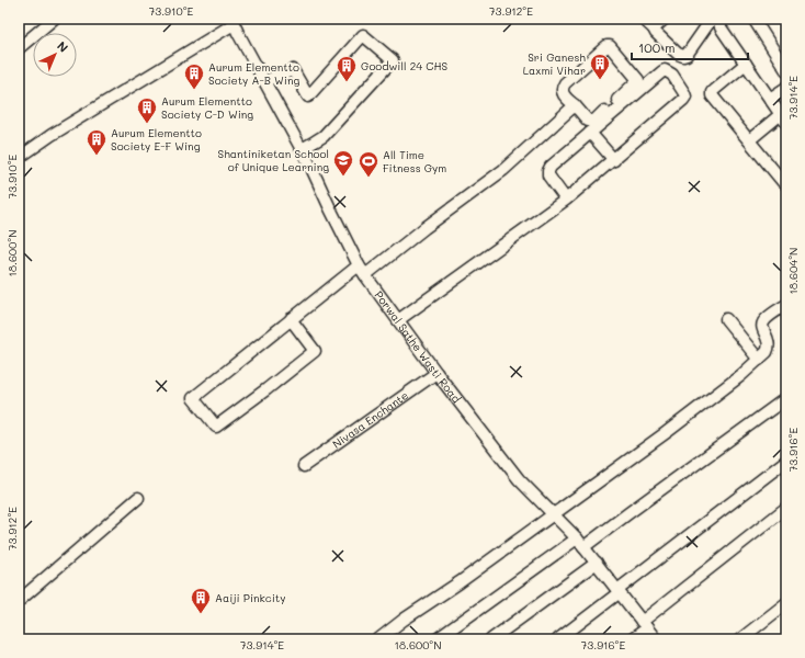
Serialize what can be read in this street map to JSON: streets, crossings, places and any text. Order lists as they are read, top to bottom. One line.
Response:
{"streets":{"street":["Porwal Sathe Wasti Road","Nivasa Enchante"]},"crossings":[["Porwal Sathe Wasti Road","Nivasa Enchante"]],"places":{"building":["Sri Ganesh Laxmi Vihar","Goodwill 24 CHS","Aurum Elementto Society A-B Wing","Aurum Elementto Society C-D Wing","Aurum Elementto Society E-F Wing","Aaiji Pinkcity"],"school or university":["Shantiniketan School of Unique Learning"],"sports":["All Time Fitness Gym"]},"scale_bar":"100 m","north":"top right","coordinates":["73.910°E","73.912°E","73.914°E","18.600°N","18.604°N","73.916°E"]}
